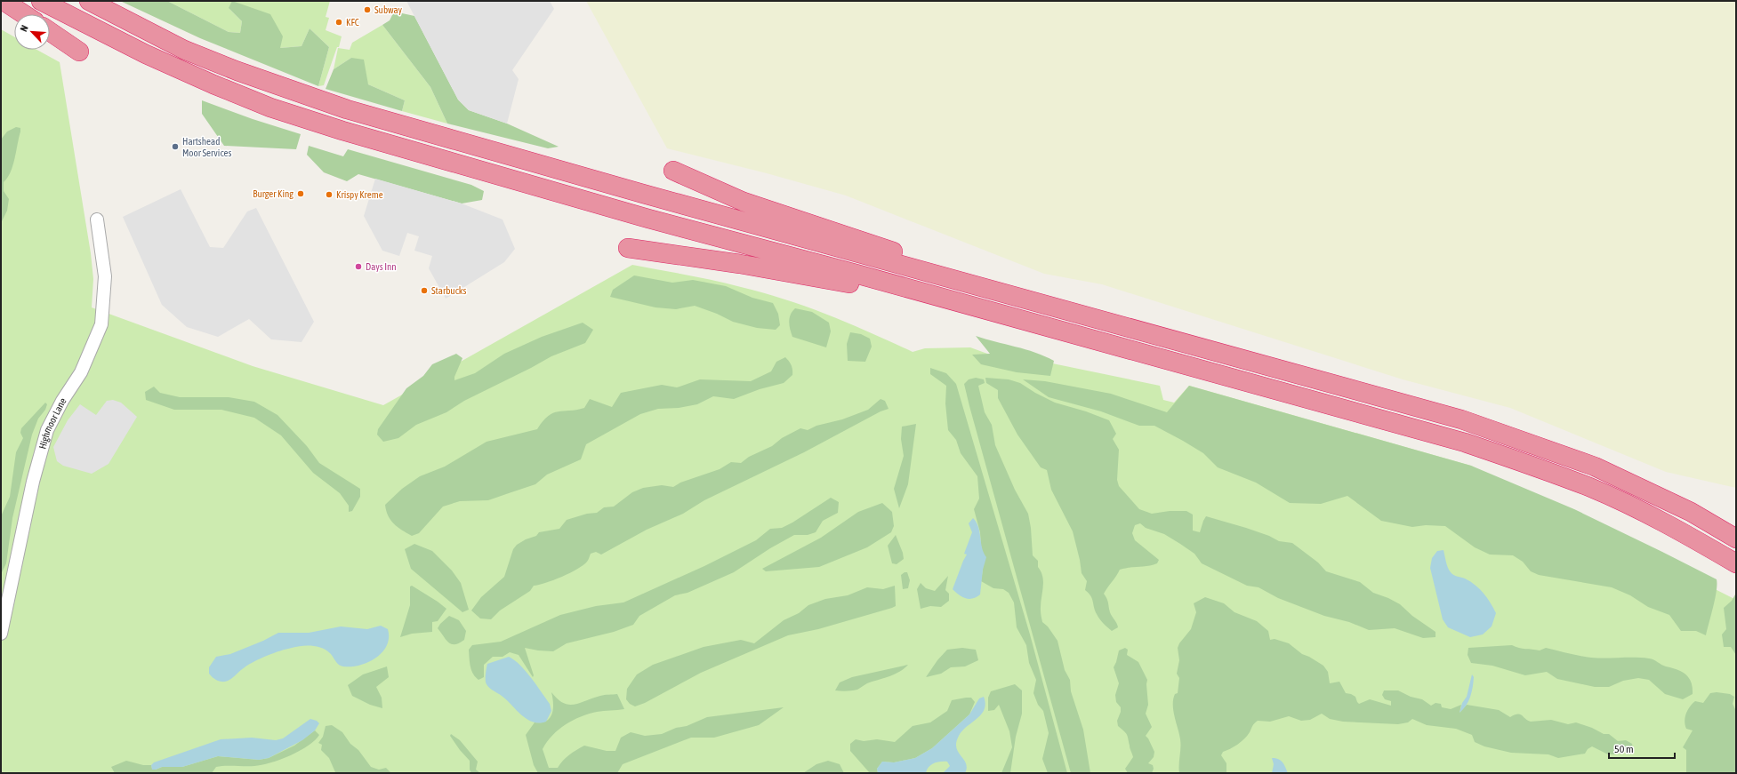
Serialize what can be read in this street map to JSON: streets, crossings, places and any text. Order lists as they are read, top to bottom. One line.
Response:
{"streets":{"street":["Highmoor Lane"]},"places":["Subway","KFC","Hartshead Moor Services","Burger King","Krispy Kreme","Days Inn","Starbucks"],"scale_bar":"50 m","north":"top left"}
